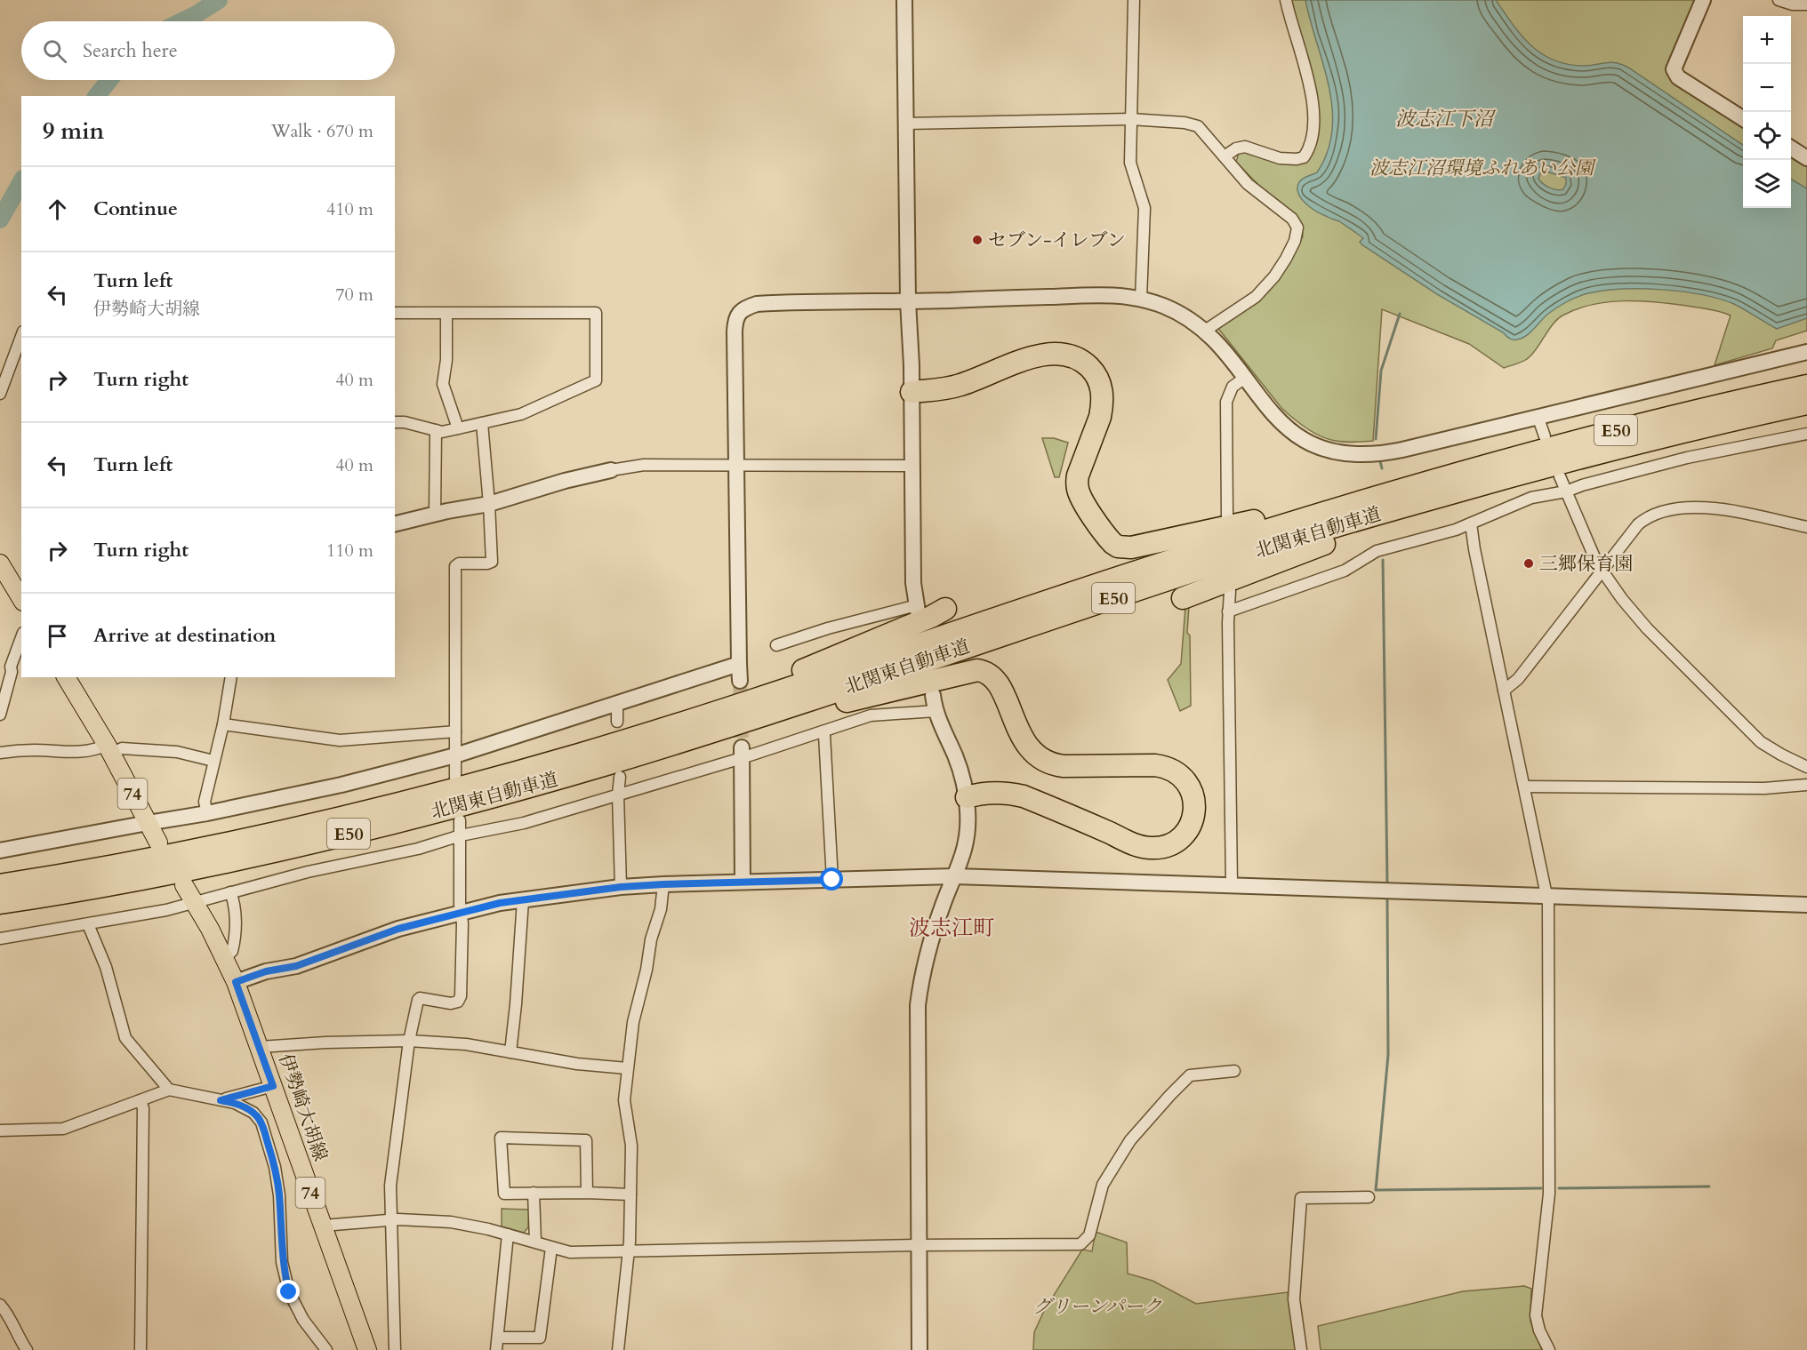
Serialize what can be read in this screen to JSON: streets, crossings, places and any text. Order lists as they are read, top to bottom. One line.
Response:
{"streets":{"highway":["E50","北関東自動車道"],"main road":["74","伊勢崎大胡線"]},"districts":["波志江町"],"water":["波志江下沼"],"parks":["波志江沼環境ふれあい公園","グリーンパーク"],"places":["セブン-イレブン","三郷保育園"],"page":{"map_buttons":["+","−"],"search":"Search here","heading":["9 min","Walk · 670 m"],"list":[["Continue","410 m"],["Turn left","伊勢崎大胡線","70 m"],["Turn right","40 m"],["Turn left","40 m"],["Turn right","110 m"],"Arrive at destination"]}}
